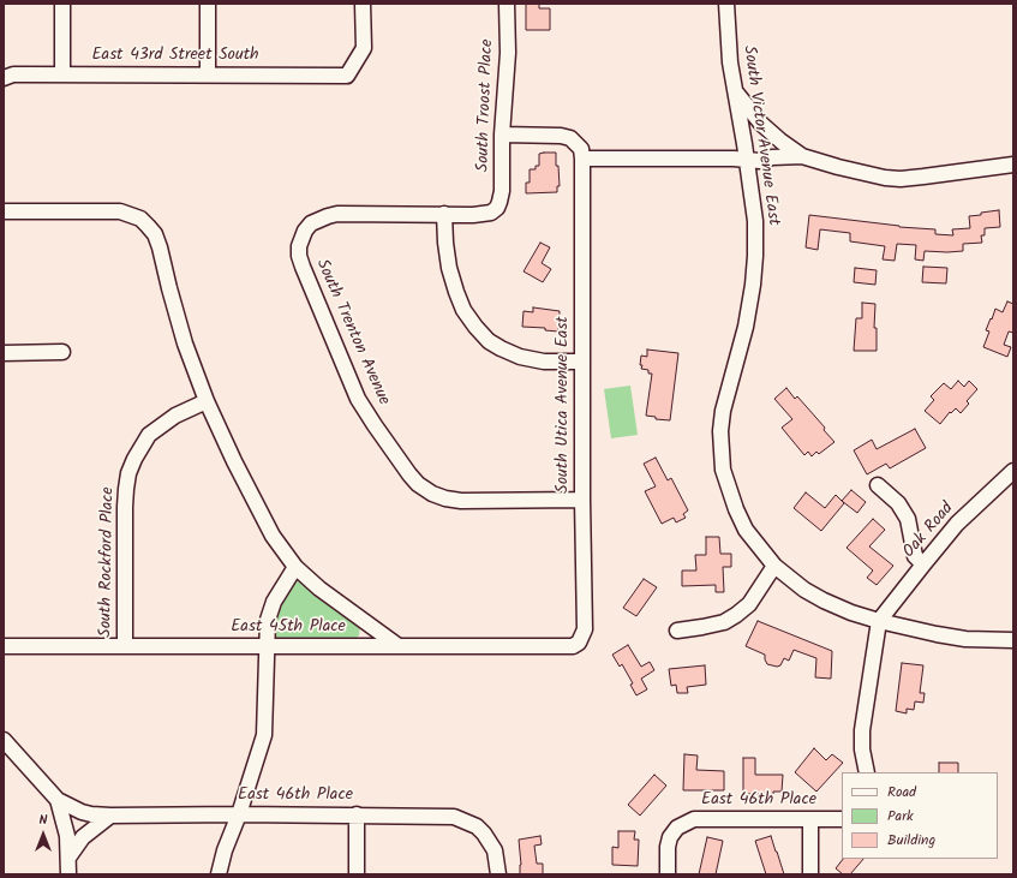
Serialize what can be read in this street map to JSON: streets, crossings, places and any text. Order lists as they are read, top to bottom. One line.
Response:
{"streets":{"street":["East 43rd Street South","South Troost Place","South Victor Avenue East","South Trenton Avenue","South Utica Avenue East","Oak Road","South Rockford Place","East 45th Place","East 46th Place"]},"crossings":[["South Troost Place","South Trenton Avenue"],["South Victor Avenue East","Oak Road"],["South Trenton Avenue","South Utica Avenue East"],["South Utica Avenue East","East 45th Place"],["South Rockford Place","East 45th Place"]],"legend":["Road","Park","Building"],"north":"top"}
